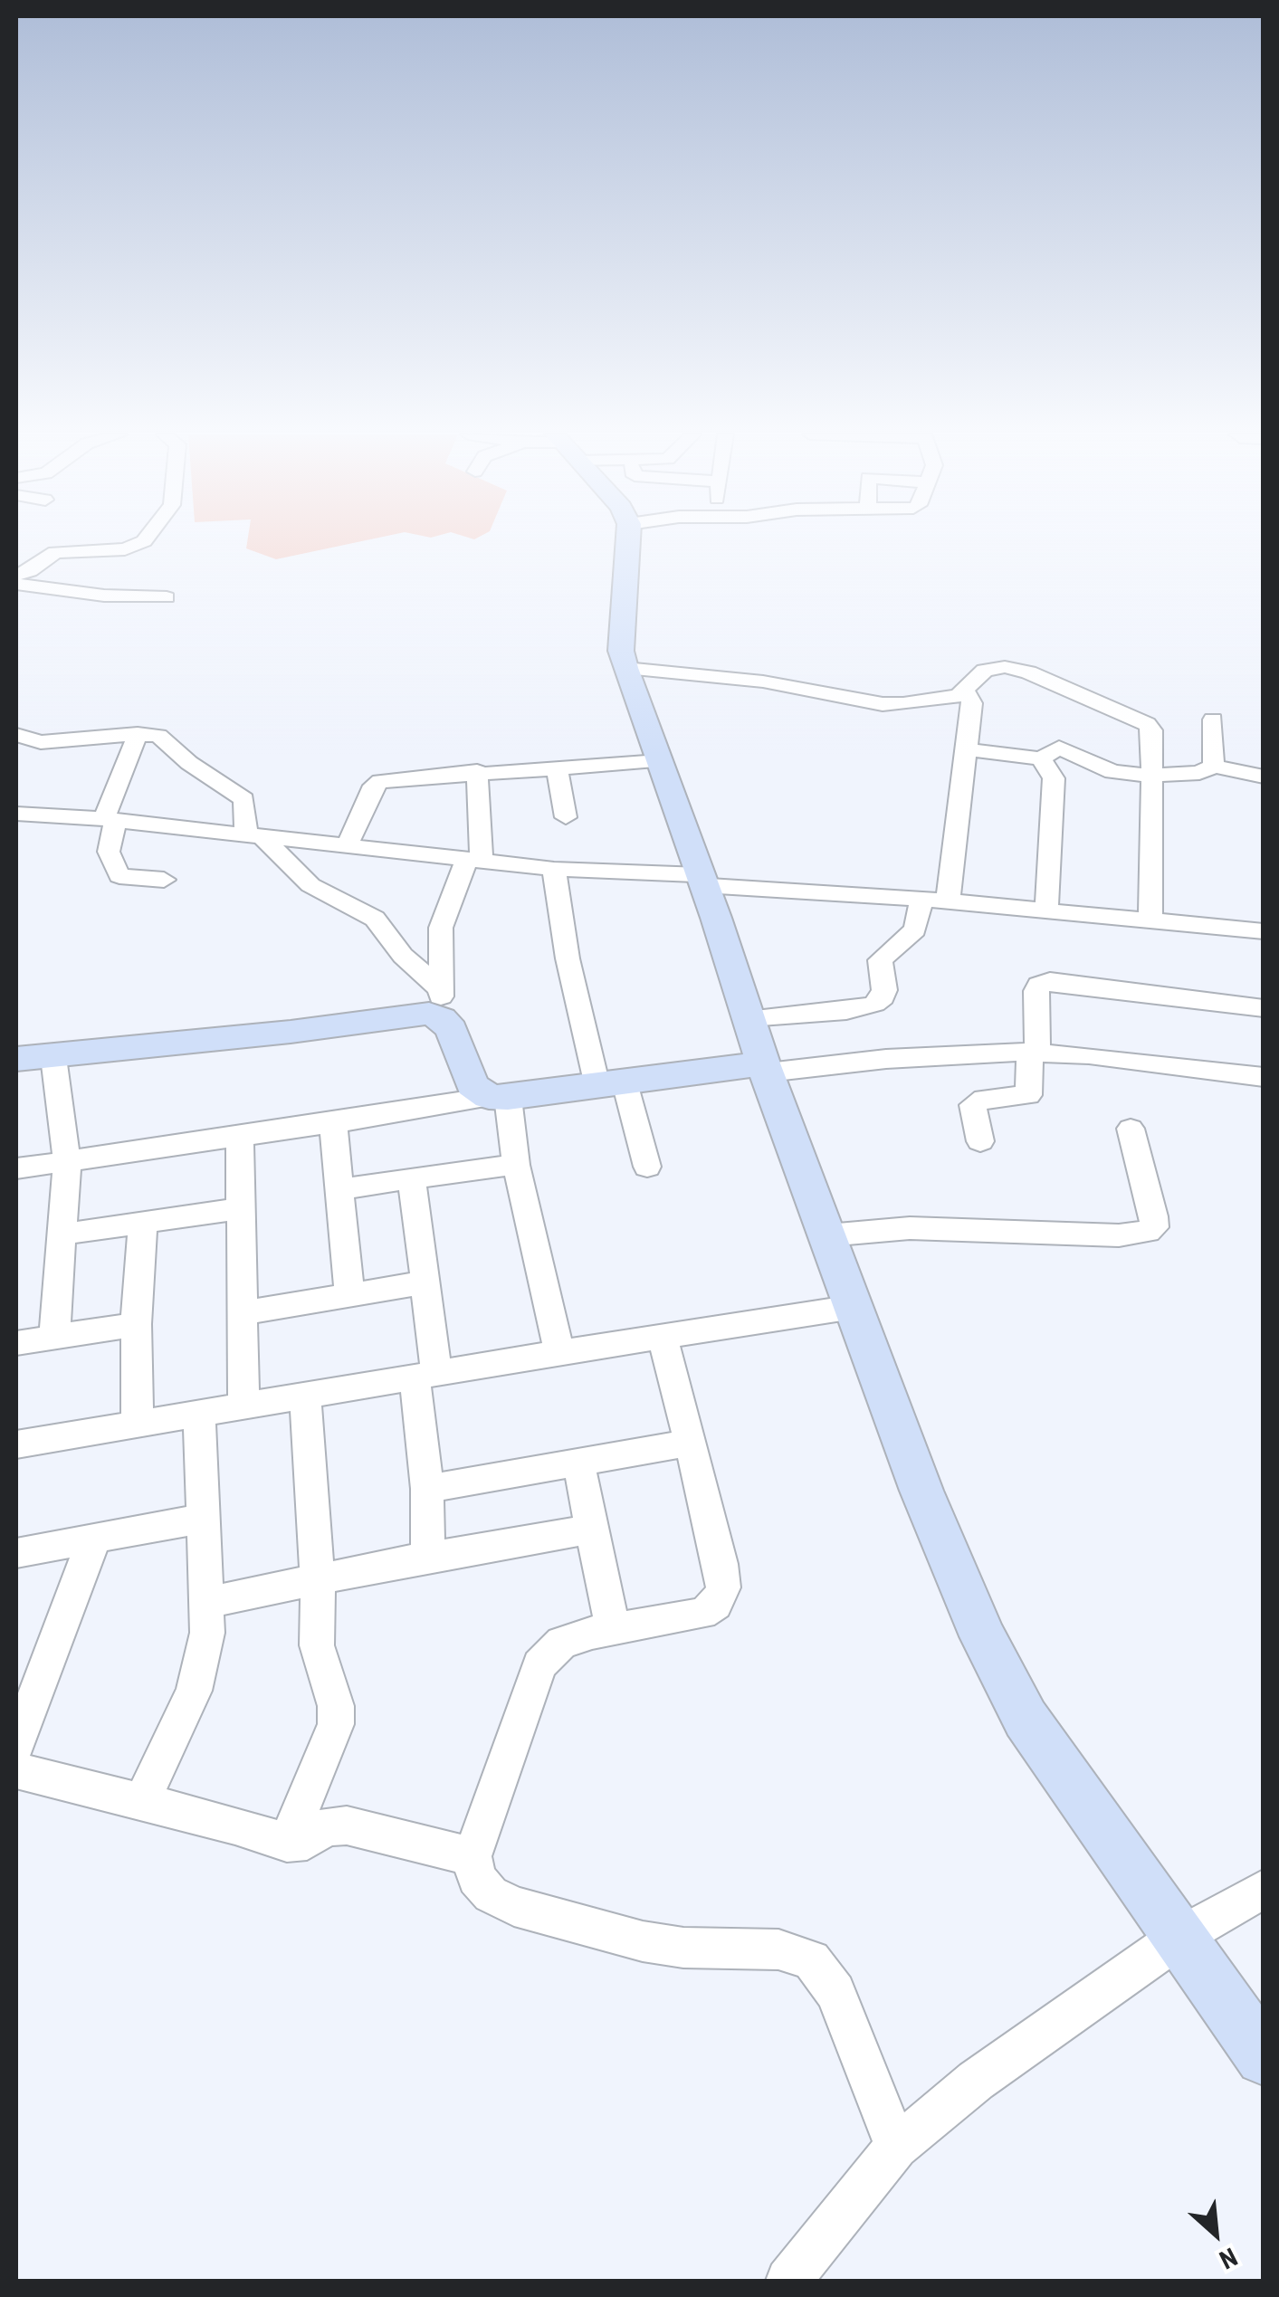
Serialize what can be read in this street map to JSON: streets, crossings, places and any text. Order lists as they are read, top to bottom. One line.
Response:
{"north":"bottom right"}
